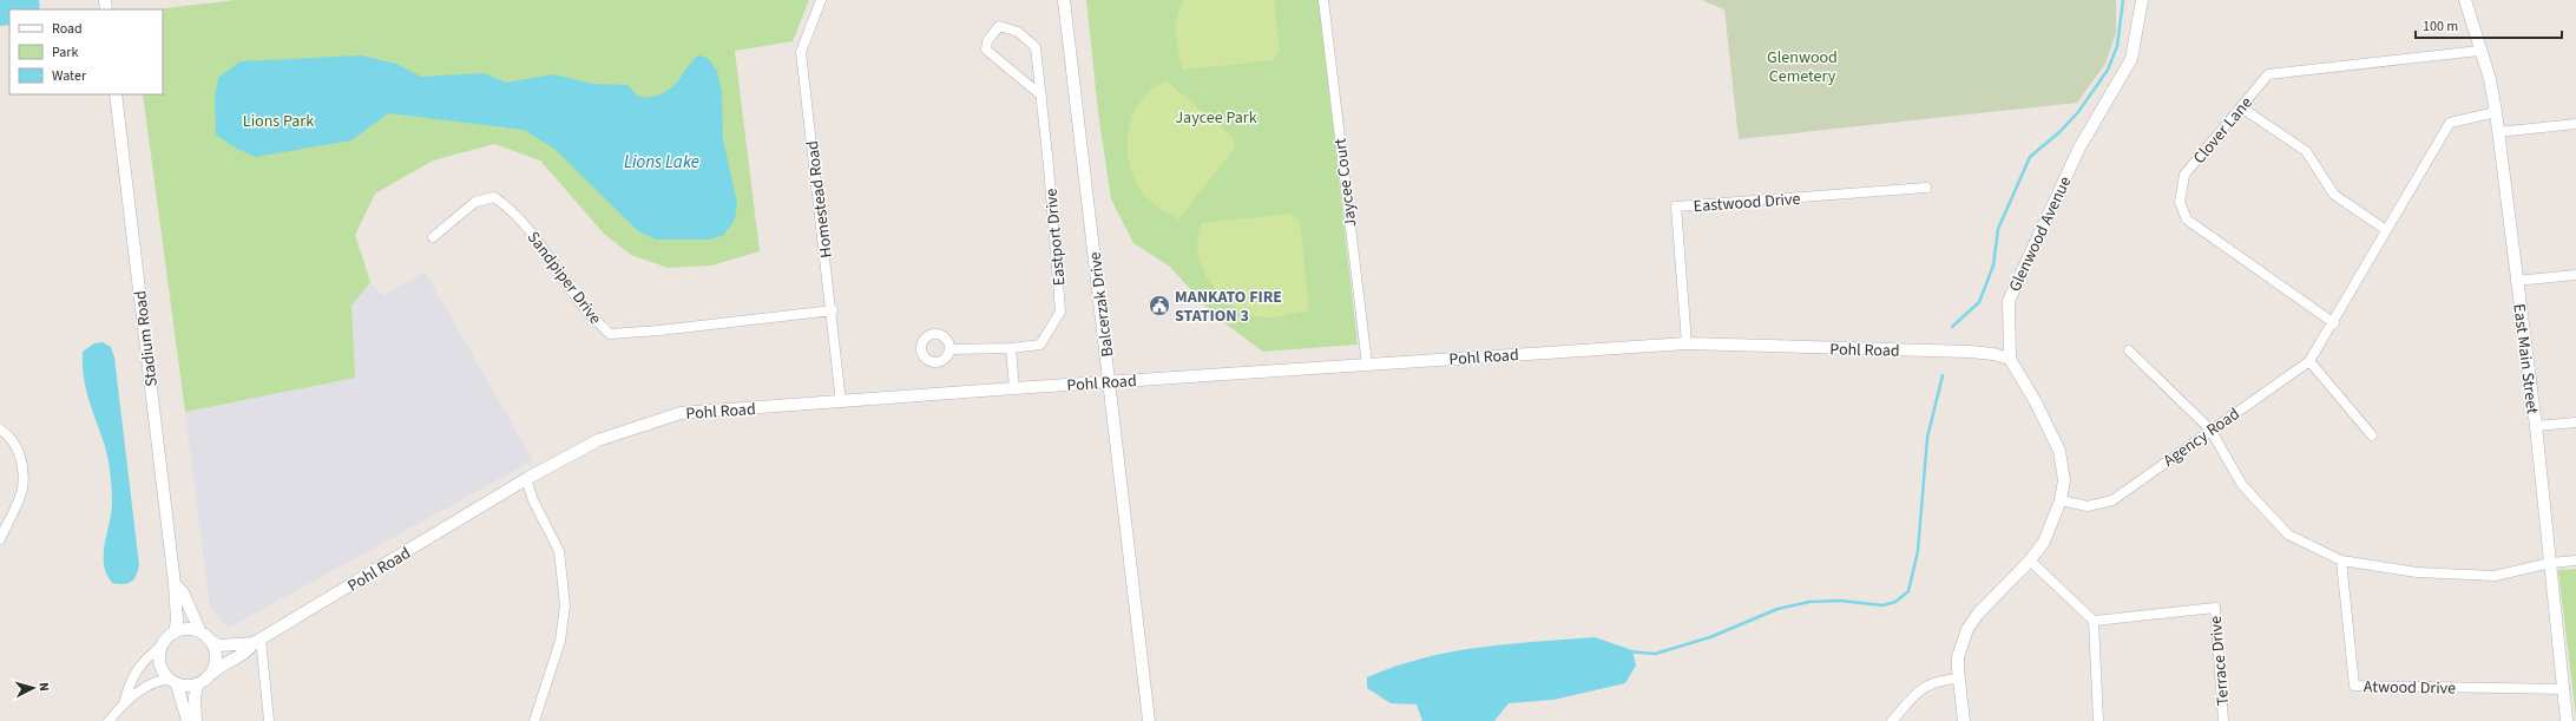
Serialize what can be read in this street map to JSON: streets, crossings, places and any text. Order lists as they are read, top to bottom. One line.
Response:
{"streets":{"street":["Clover Lane","Jaycee Court","Homestead Road","Eastwood Drive","Glenwood Avenue","Eastport Drive","Sandpiper Drive","Balcerzak Drive","Stadium Road","Pohl Road","East Main Street","Agency Road","Terrace Drive","Atwood Drive"]},"crossings":[["Clover Lane","East Main Street"],["Clover Lane","Agency Road"],["Jaycee Court","Pohl Road"],["Homestead Road","Sandpiper Drive"],["Homestead Road","Pohl Road"],["Eastwood Drive","Pohl Road"],["Glenwood Avenue","Pohl Road"],["Glenwood Avenue","Agency Road"],["Balcerzak Drive","Pohl Road"],["Stadium Road","Pohl Road"],["East Main Street","Agency Road"],["East Main Street","Atwood Drive"]],"water":["Lions Lake"],"parks":["Glenwood Cemetery","Jaycee Park","Lions Park"],"places":{"public building":["MANKATO FIRE STATION 3"]},"legend":["Road","Park","Water"],"scale_bar":"100 m","north":"right"}
